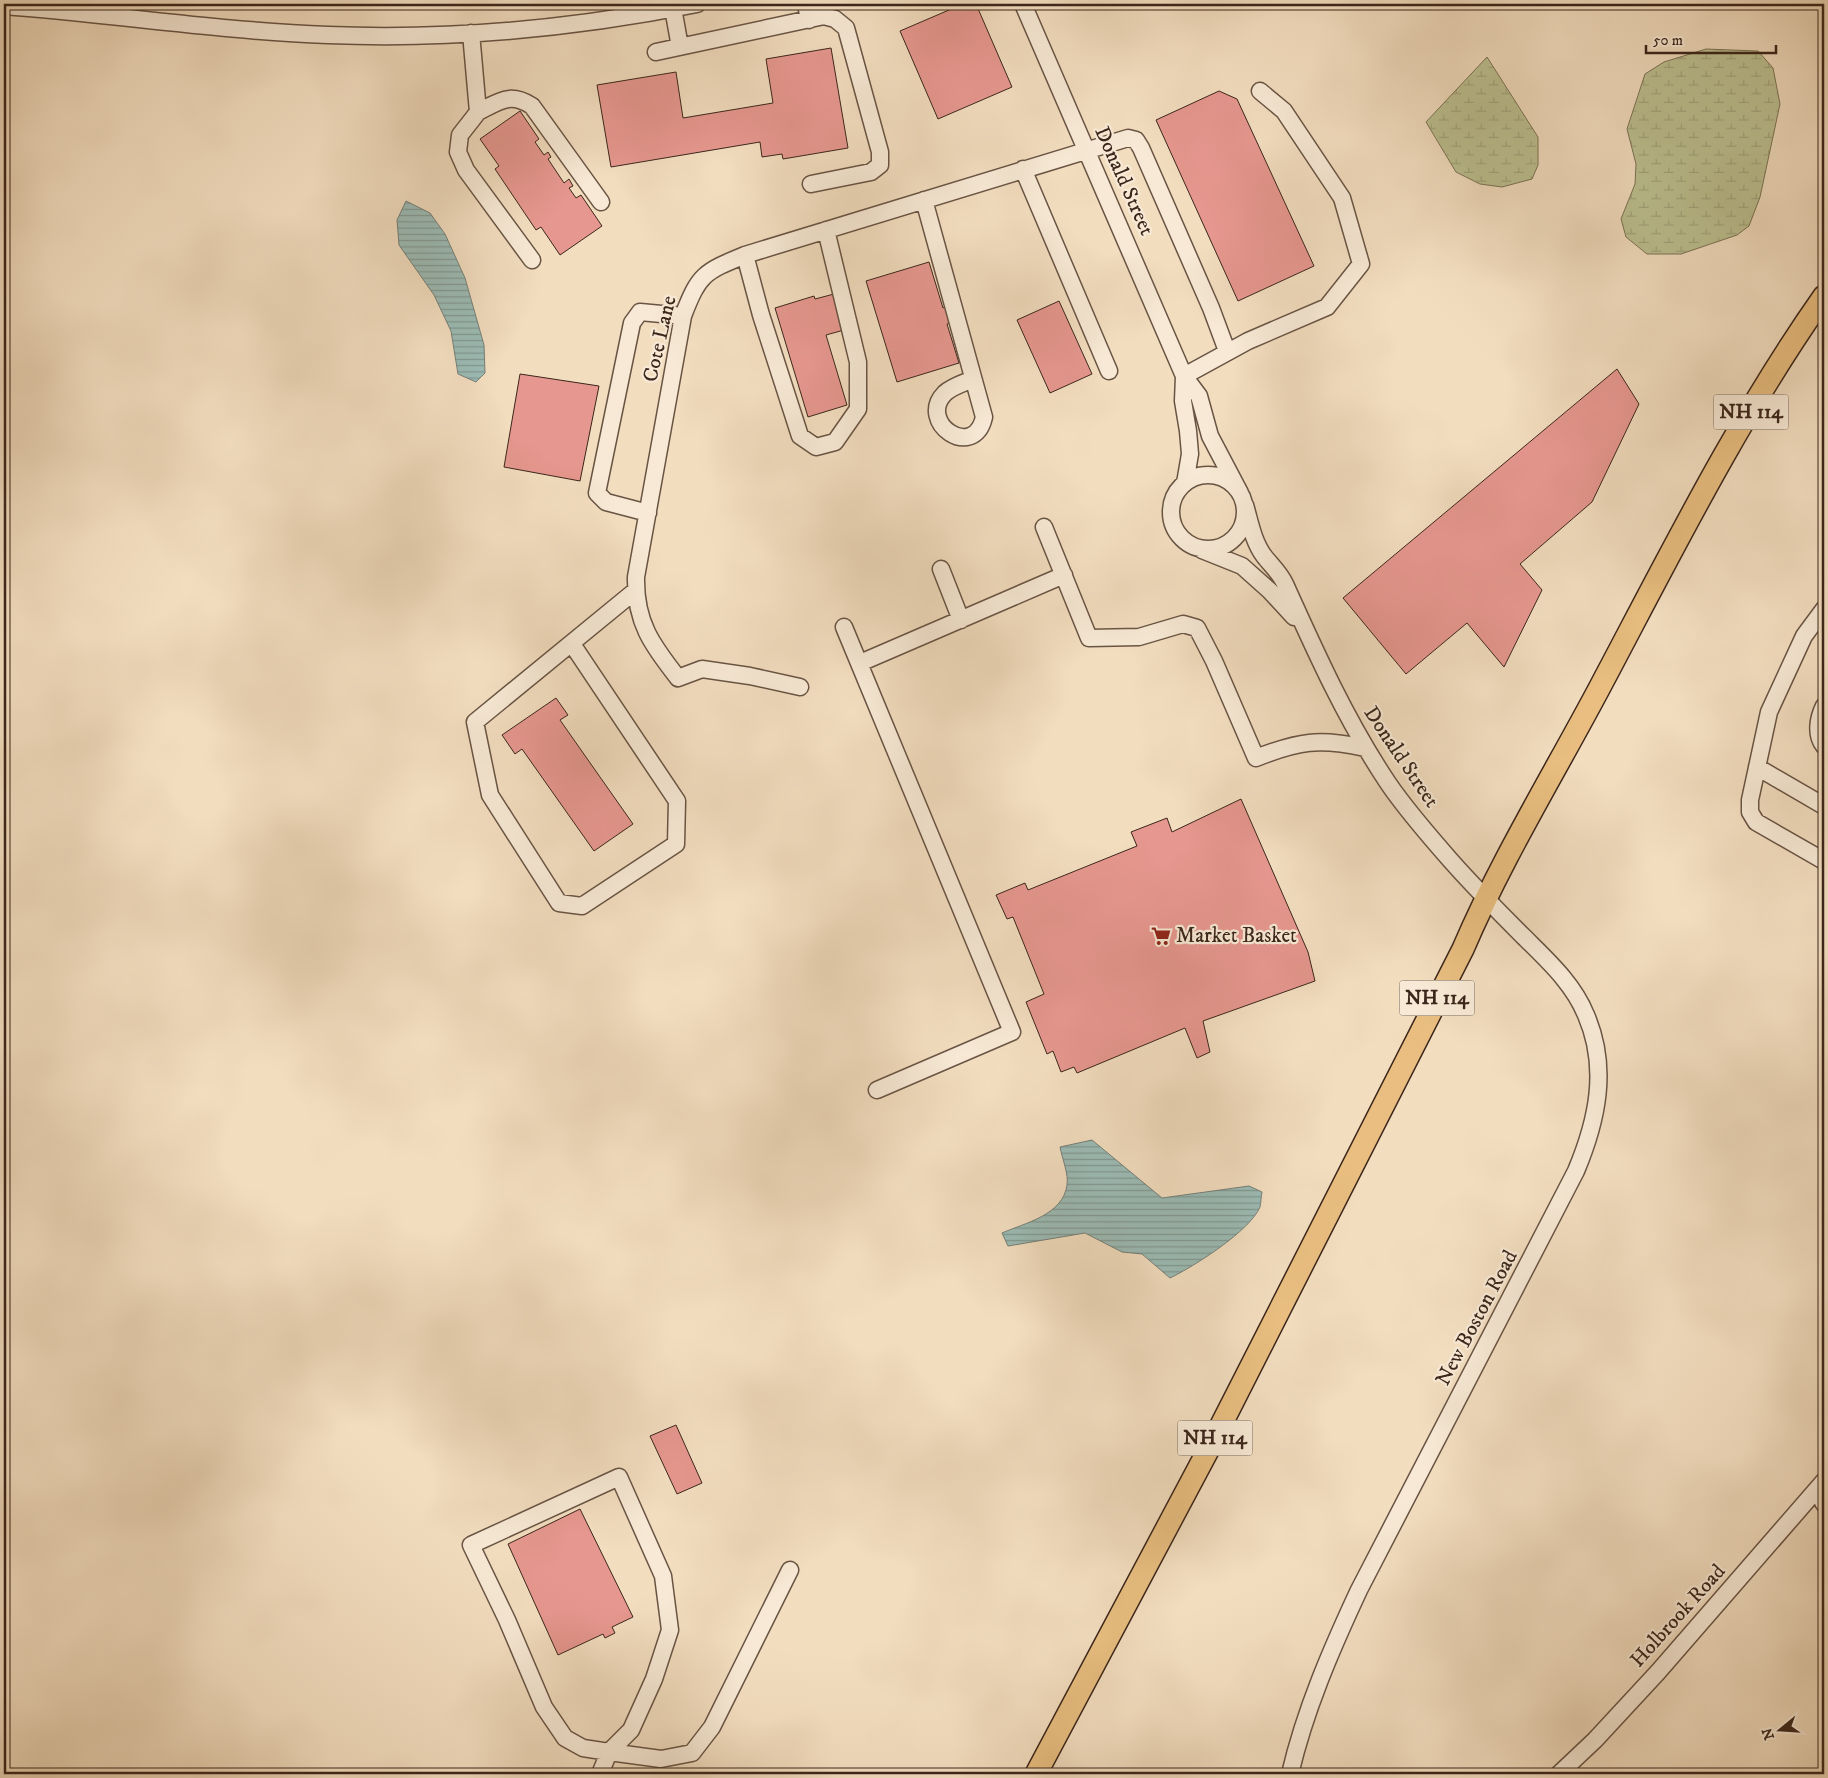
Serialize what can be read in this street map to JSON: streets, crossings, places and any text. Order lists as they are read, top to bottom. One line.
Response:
{"streets":{"main road":["NH 114"],"street":["Donald Street","Cote Lane","New Boston Road","Holbrook Road"]},"crossings":[["Donald Street","Cote Lane"],["Donald Street","NH 114"],["Donald Street","New Boston Road"],["NH 114","New Boston Road"]],"places":{"supermarket":["Market Basket"]},"scale_bar":"50 m","north":"left"}
